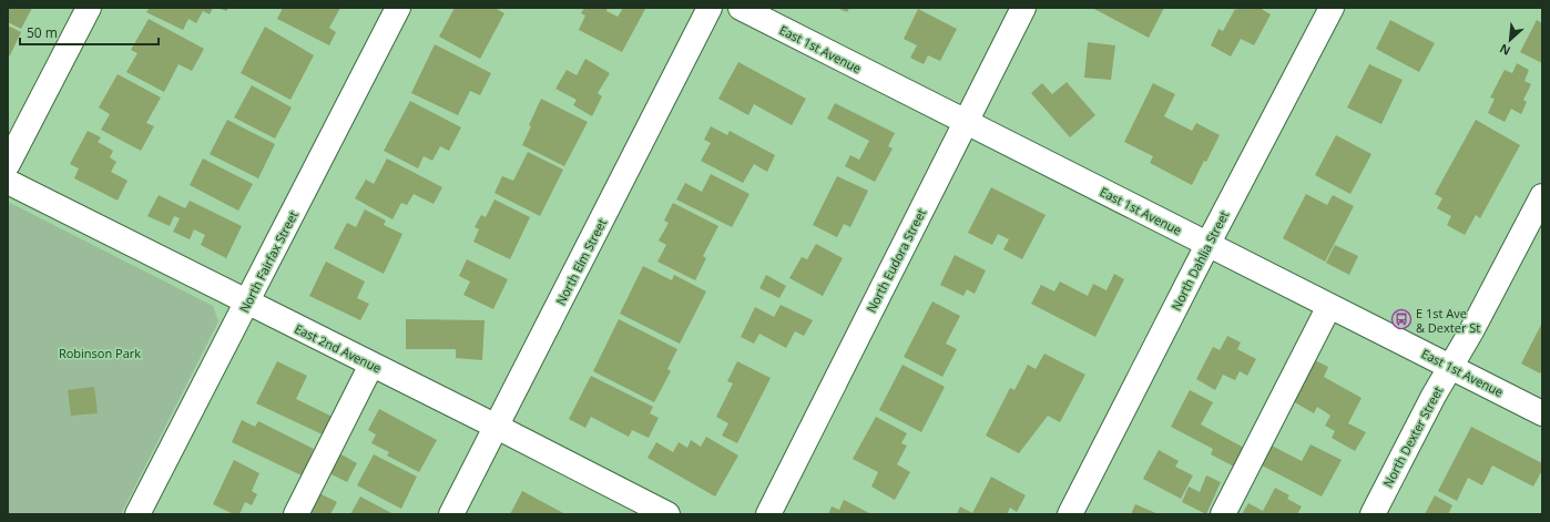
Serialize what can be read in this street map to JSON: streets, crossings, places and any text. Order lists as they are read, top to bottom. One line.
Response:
{"streets":{"street":["East 1st Avenue","North Eudora Street","North Dahlia Street","North Fairfax Street","North Elm Street","East 2nd Avenue","North Dexter Street"]},"crossings":[["East 1st Avenue","North Eudora Street"],["East 1st Avenue","North Dahlia Street"],["East 1st Avenue","North Dexter Street"],["North Fairfax Street","East 2nd Avenue"],["North Elm Street","East 2nd Avenue"]],"parks":["Robinson Park"],"places":{"bus stop":["E 1st Ave & Dexter St"]},"scale_bar":"50 m","north":"bottom left"}
